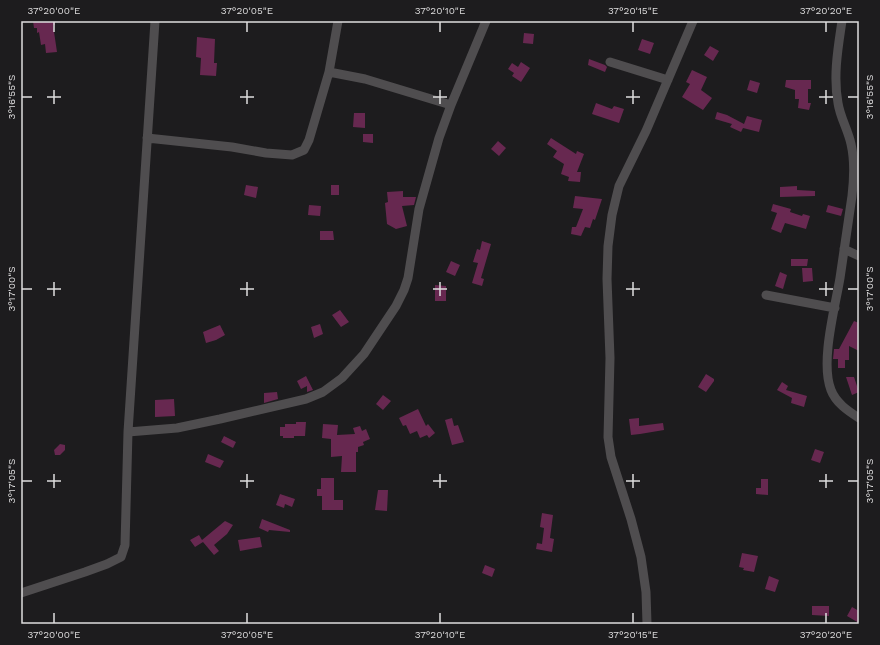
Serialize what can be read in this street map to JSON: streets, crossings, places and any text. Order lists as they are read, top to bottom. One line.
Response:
{"coordinates":["37°20'00\"E","37°20'05\"E","37°20'10\"E","37°20'15\"E","37°20'20\"E","3°16'55\"S","3°17'00\"S","3°17'05\"S"]}
